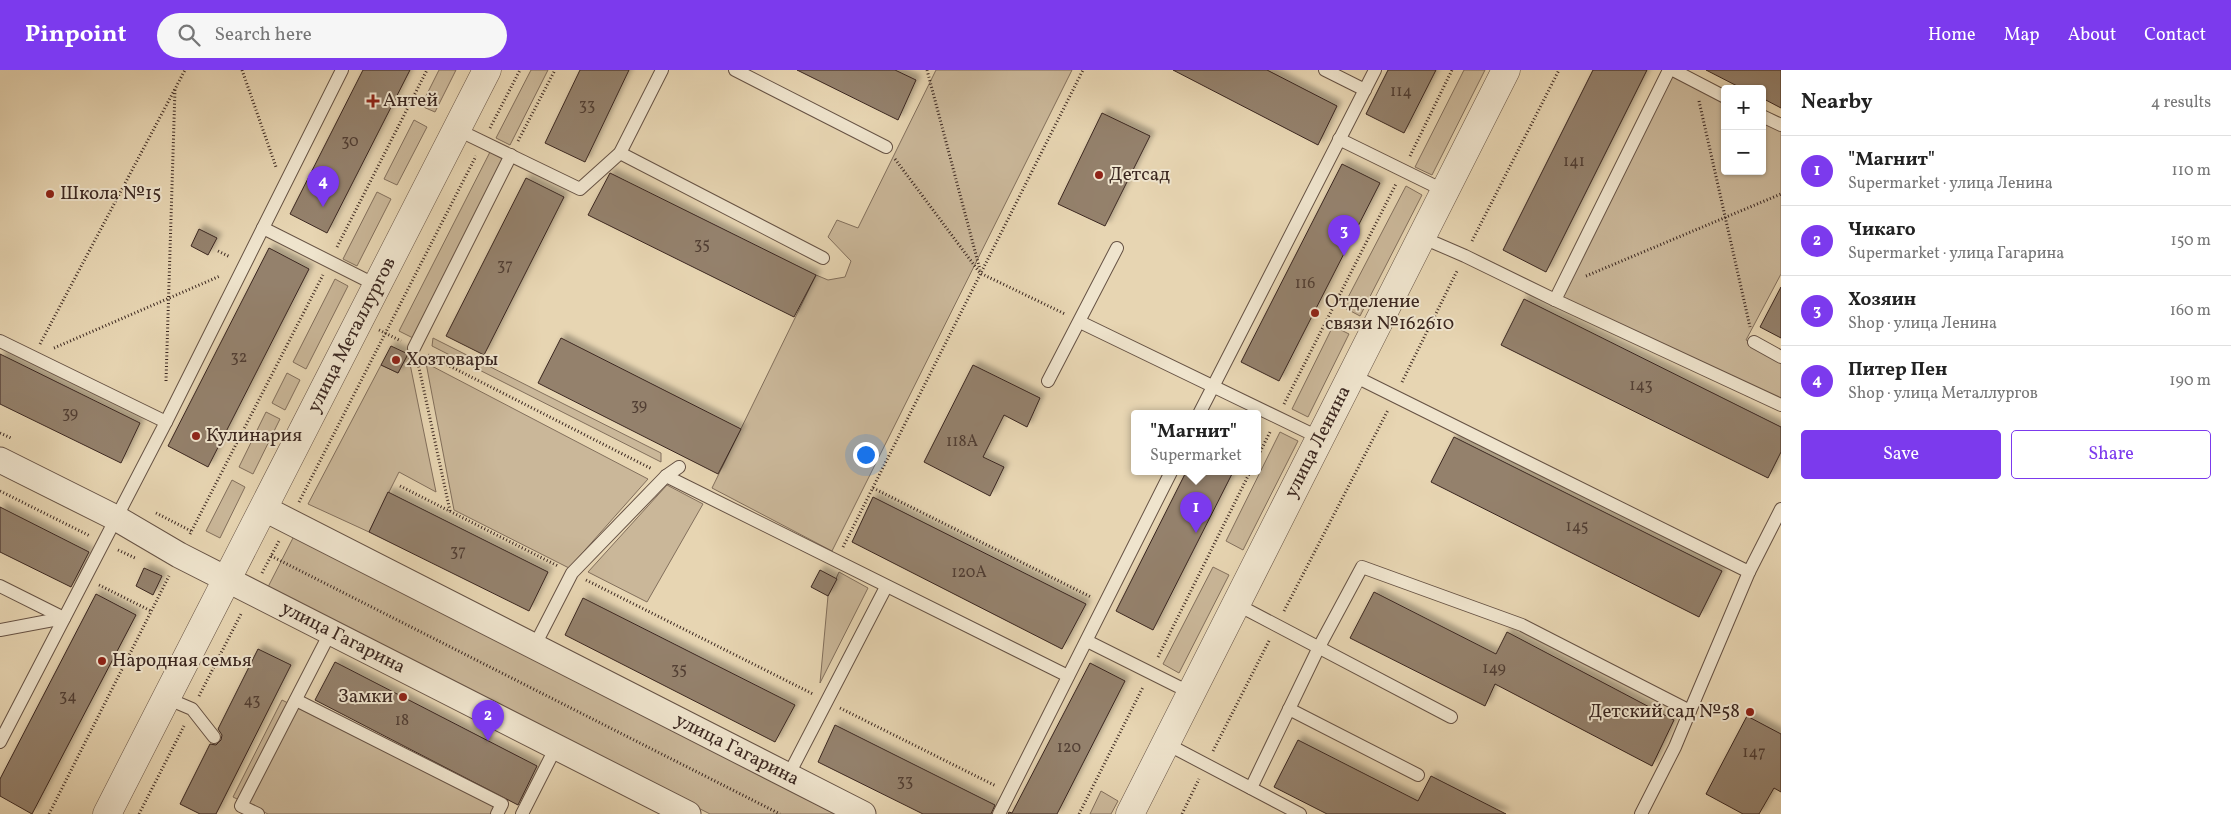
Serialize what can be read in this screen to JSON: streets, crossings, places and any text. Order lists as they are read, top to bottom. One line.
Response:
{"streets":{"street":["улица Металлургов","улица Ленина","улица Гагарина"]},"crossings":[["улица Металлургов","улица Гагарина"]],"places":{"health":["Антей"],"other":["Детсад","Школа №15","Отделение связи №162610","Хозтовары","Кулинария","Народная семья","Замки","Детский сад №58"]},"house_numbers":["114","33","30","141","35","37","116","32","143","39","39","118А","145","37","120А","149","35","34","43","18","120","147","33"],"page":{"header":"Pinpoint","search":"Search here","nav":["Home","Map","About","Contact"],"heading":["Nearby","4 results"],"map_buttons":["+","−"],"list":[{"mark":"1","name":"\"Магнит\"","note":"Supermarket · улица Ленина","value":"110 m"},{"mark":"2","name":"Чикаго","note":"Supermarket · улица Гагарина","value":"150 m"},{"mark":"3","name":"Хозяин","note":"Shop · улица Ленина","value":"160 m"},{"mark":"4","name":"Питер Пен","note":"Shop · улица Металлургов","value":"190 m"}],"pins":["4","3","1","2"],"popup":["\"Магнит\"","Supermarket"],"buttons":["Save","Share"]}}
